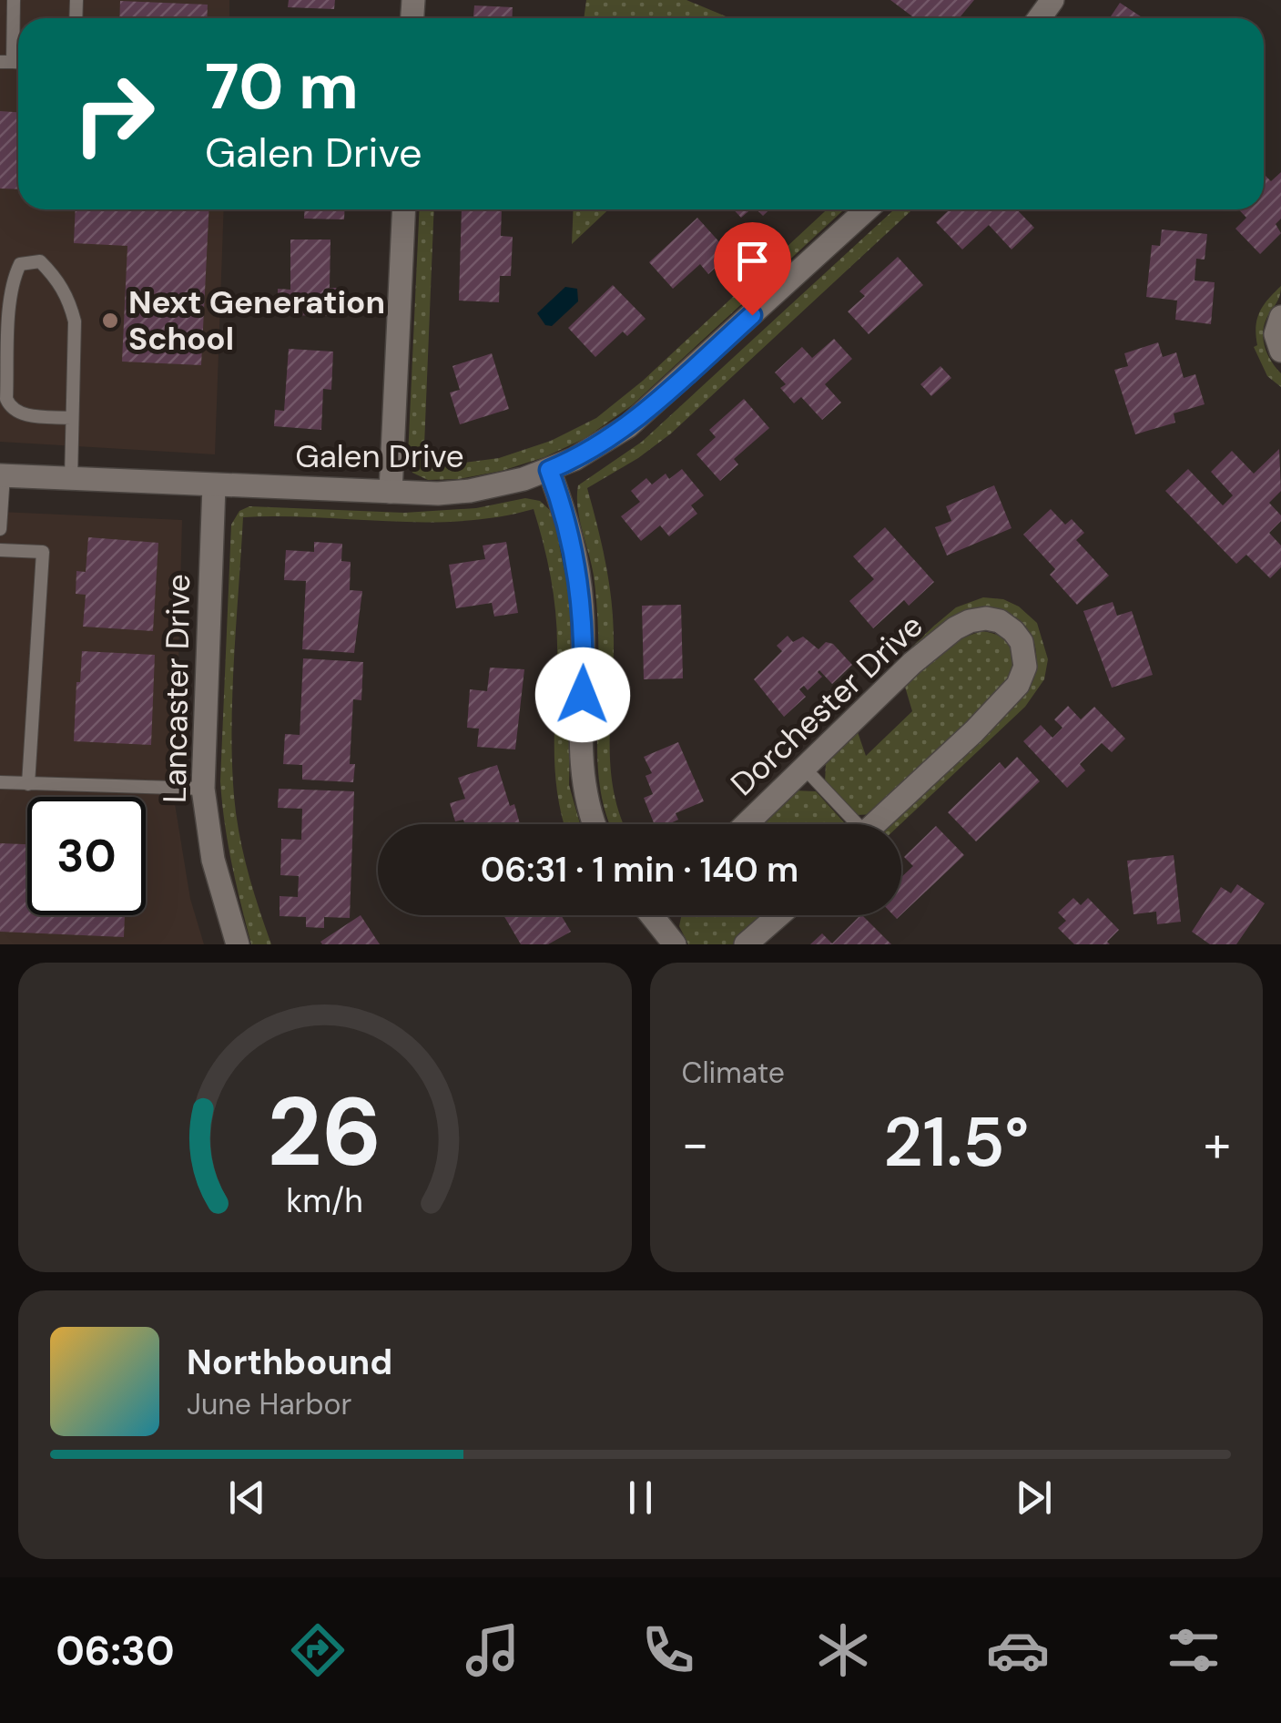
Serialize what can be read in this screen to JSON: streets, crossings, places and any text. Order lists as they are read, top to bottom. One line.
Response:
{"streets":{"street":["Galen Drive","Lancaster Drive","Dorchester Drive"]},"crossings":[["Galen Drive","Lancaster Drive"]],"places":["Next Generation School"],"page":{"turn":["70 m","Galen Drive"],"limit":"30","trip":"06:31 · 1 min · 140 m","tile":"Climate","heat":["−","21.5°","+"],"song":["Northbound","June Harbor"],"tabs":"06:30","gauge":["26","km/h"]}}
